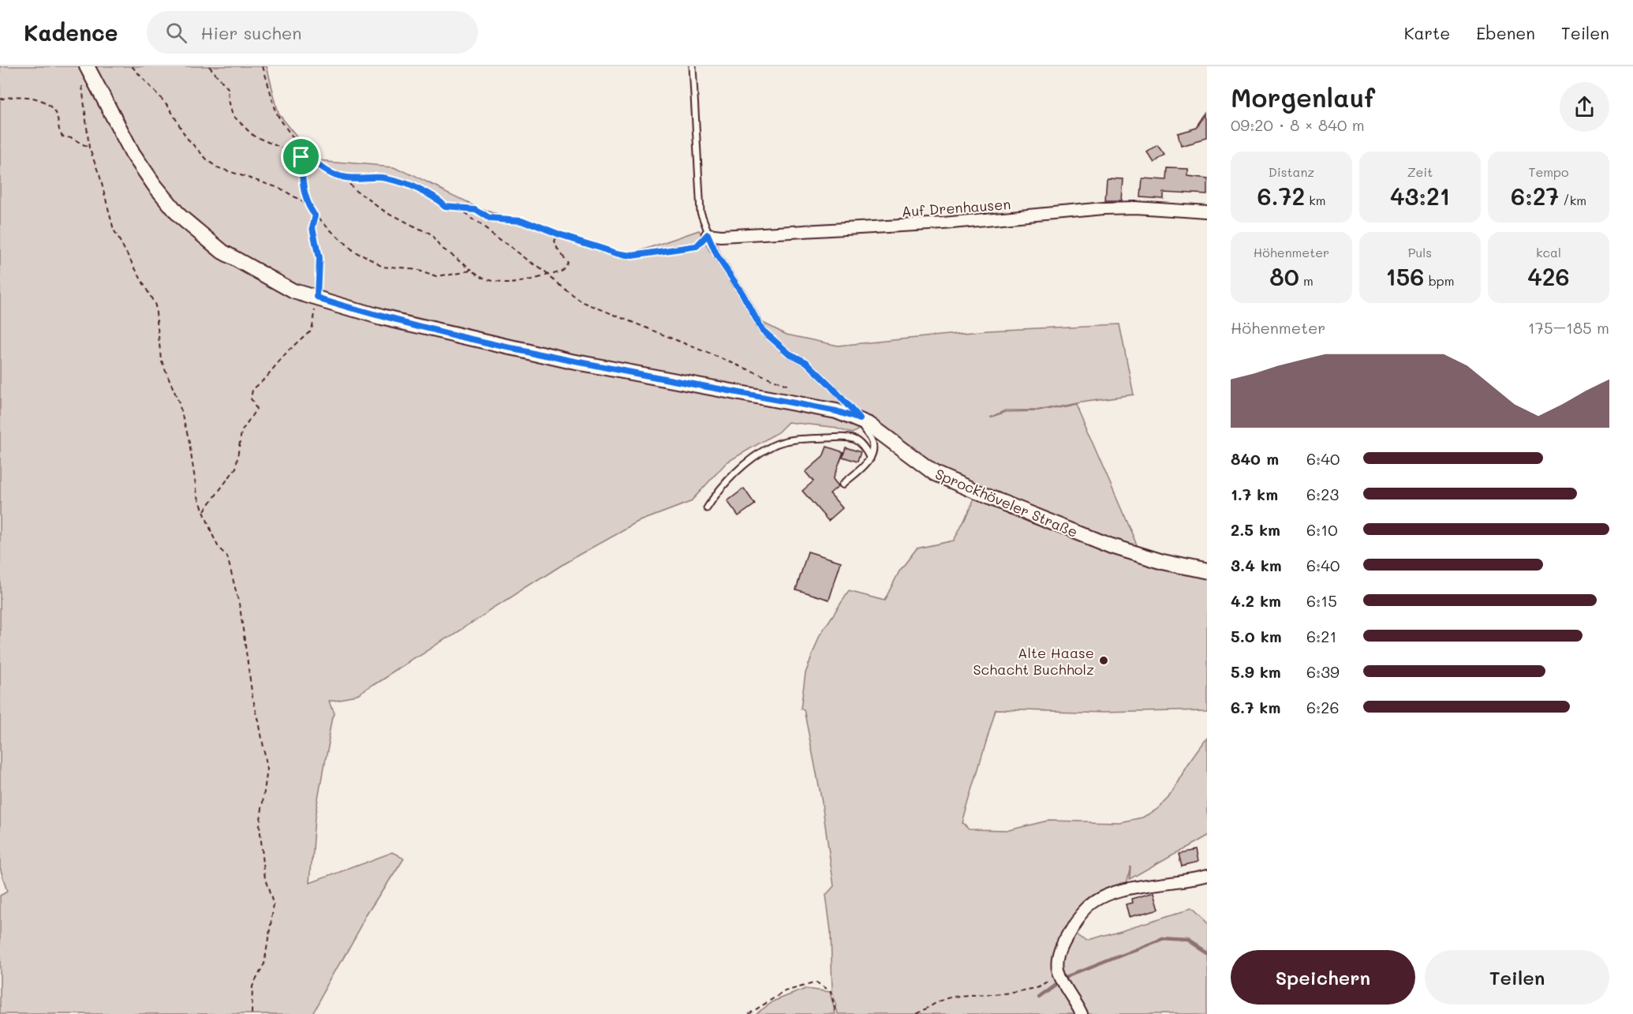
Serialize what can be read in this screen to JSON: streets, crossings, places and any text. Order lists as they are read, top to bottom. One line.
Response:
{"streets":{"street":["Auf Drenhausen","Sprockhöveler Straße"]},"places":["Alte Haase Schacht Buchholz"],"page":{"header":"Kadence","search":"Hier suchen","nav":["Karte","Ebenen","Teilen"],"heading":["Morgenlauf","09:20 · 8 × 840 m"],"stats":[["Distanz","6.72 km"],["Zeit","43:21"],["Tempo","6:27 /km"],["Höhenmeter","80 m"],["Puls","156 bpm"],["kcal","426"]],"chart":["Höhenmeter","175–185 m"],"list":[{"name":"840 m","note":"6:40"},{"name":"1.7 km","note":"6:23"},{"name":"2.5 km","note":"6:10"},{"name":"3.4 km","note":"6:40"},{"name":"4.2 km","note":"6:15"},{"name":"5.0 km","note":"6:21"},{"name":"5.9 km","note":"6:39"},{"name":"6.7 km","note":"6:26"}],"buttons":["Speichern","Teilen"]}}
